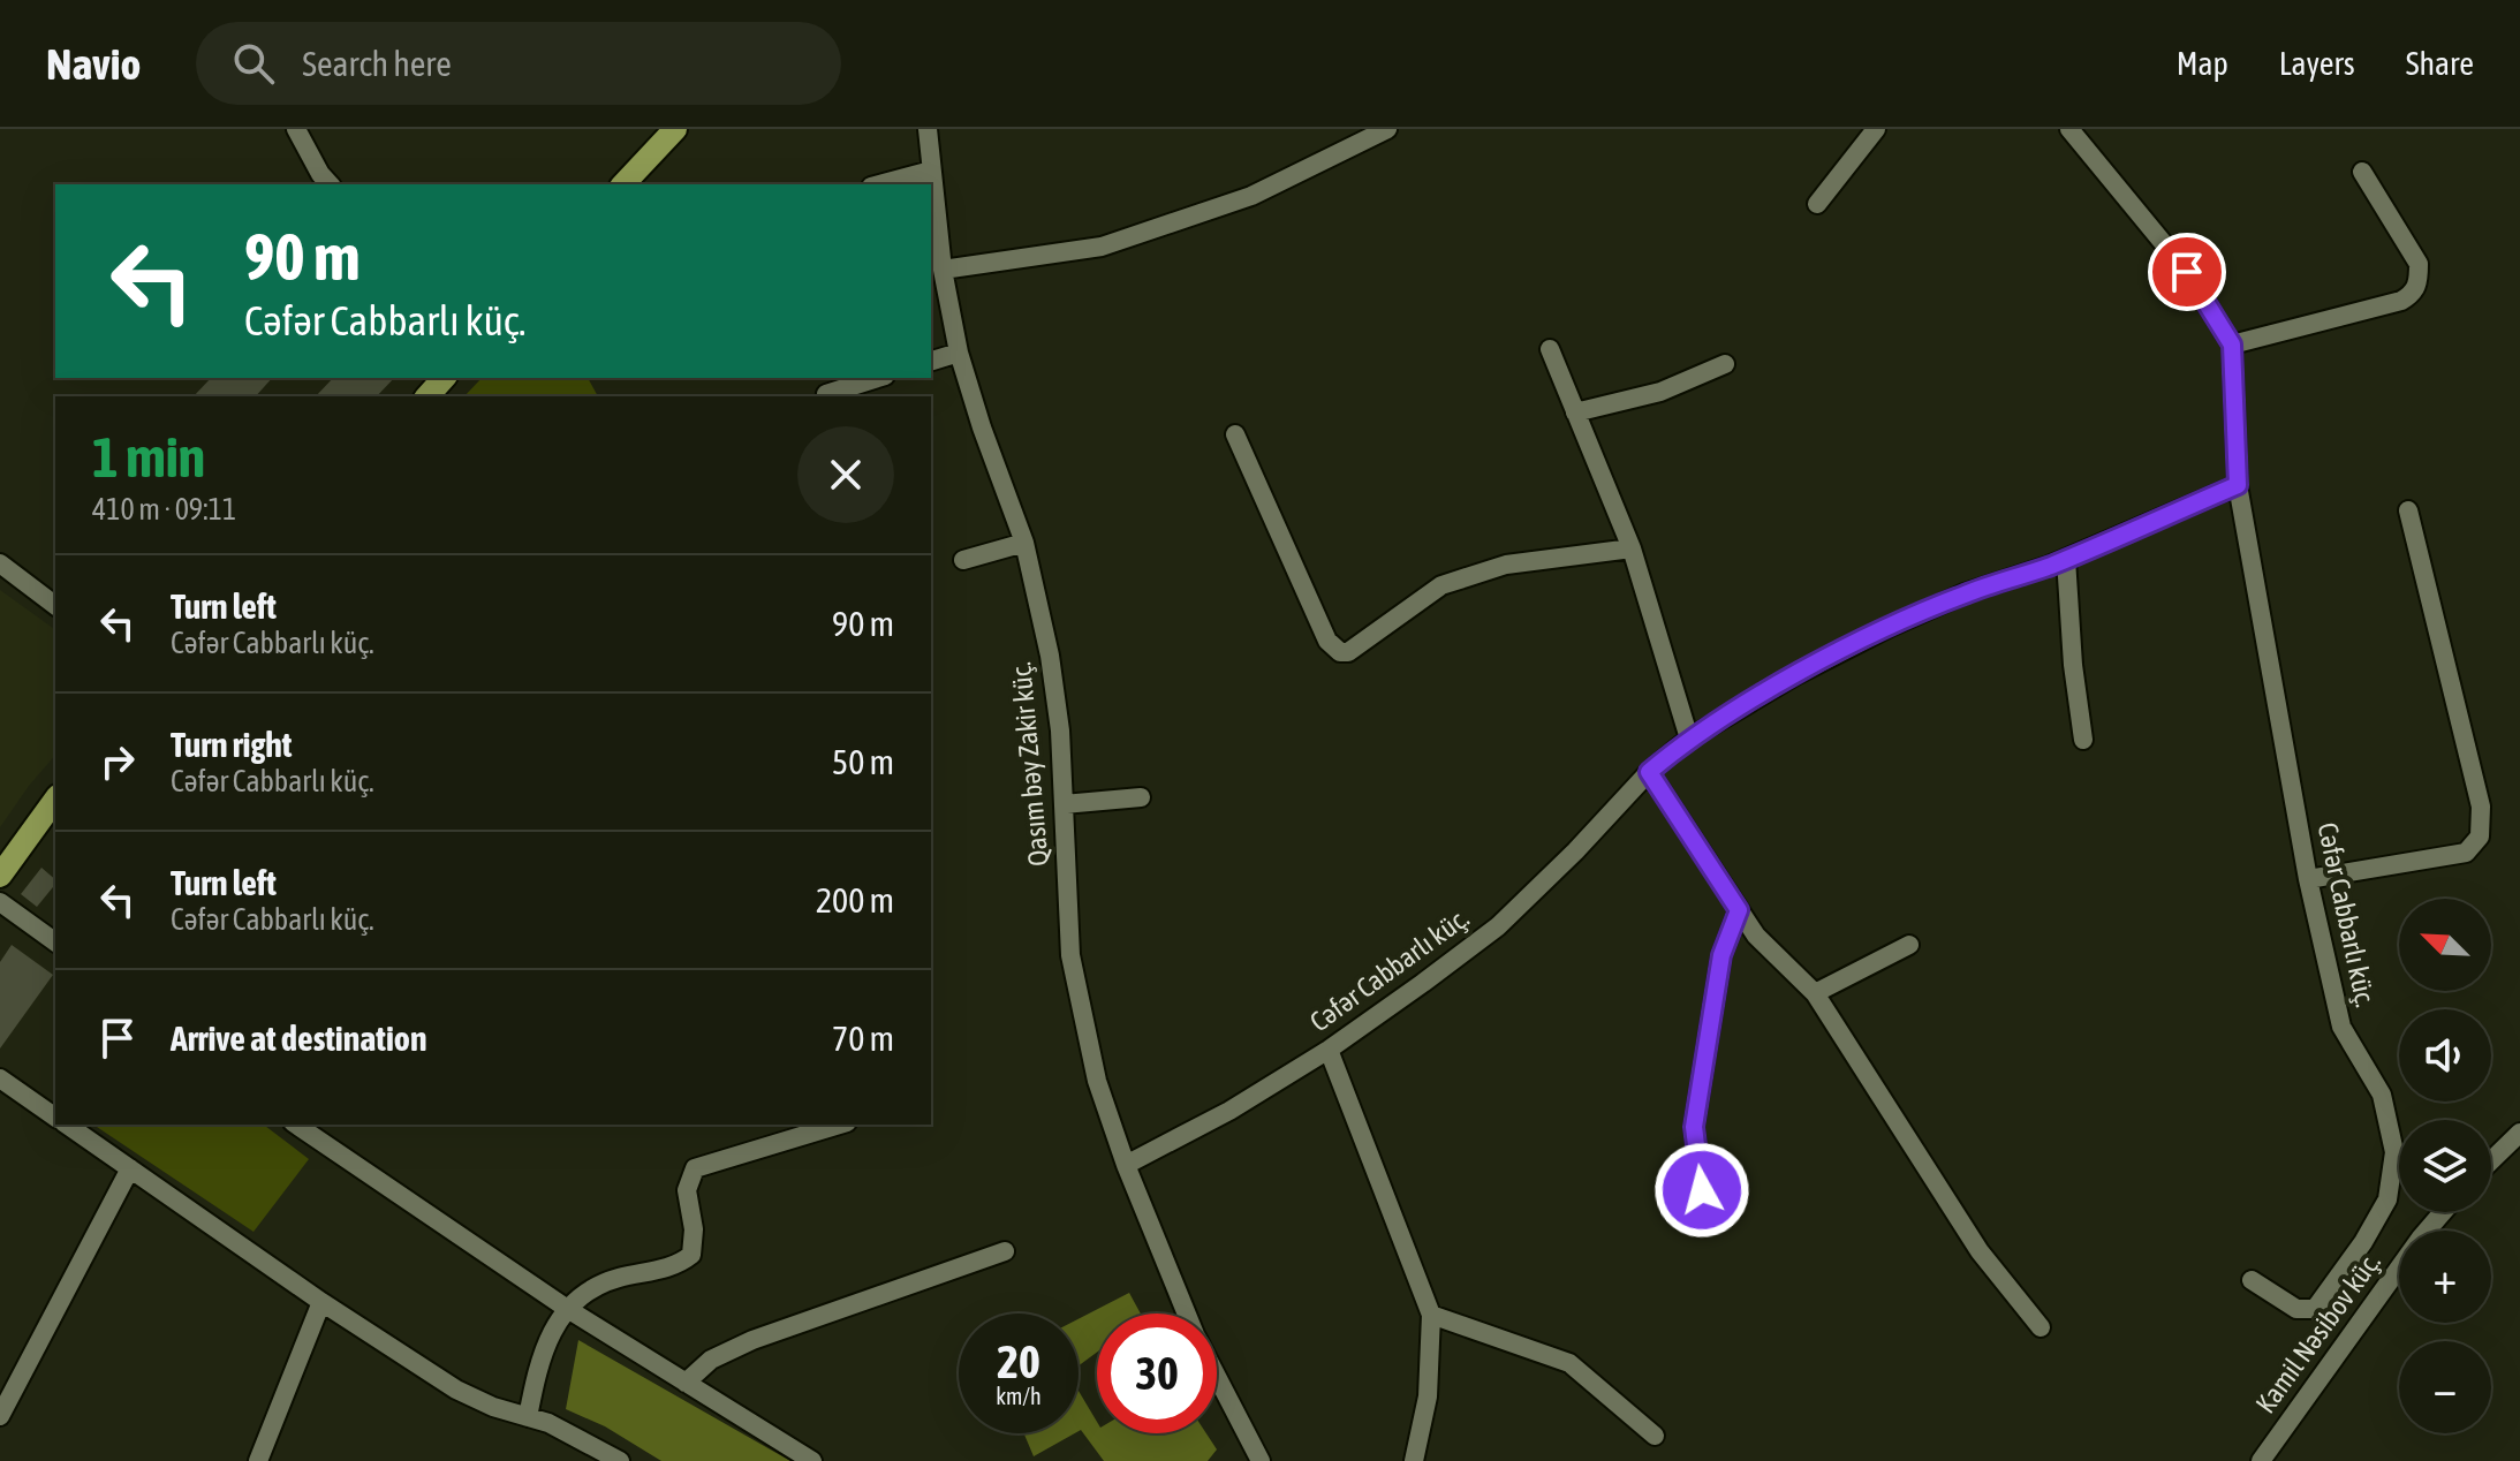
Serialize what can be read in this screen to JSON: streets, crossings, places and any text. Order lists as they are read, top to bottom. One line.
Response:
{"streets":{"street":["Qasım bəy Zakir küç.","Cəfər Cabbarlı küç.","Kamil Nəsibov küç."]},"crossings":[["Qasım bəy Zakir küç.","Cəfər Cabbarlı küç."]],"north":"top left","page":{"header":"Navio","search":"Search here","nav":["Map","Layers","Share"],"turn":["90 m","Cəfər Cabbarlı küç."],"heading":["1 min","410 m · 09:11"],"list":[{"name":"Turn left","note":"Cəfər Cabbarlı küç.","value":"90 m"},{"name":"Turn right","note":"Cəfər Cabbarlı küç.","value":"50 m"},{"name":"Turn left","note":"Cəfər Cabbarlı küç.","value":"200 m"},{"name":"Arrive at destination","value":"70 m"}],"map_buttons":["+","−"],"speed":"20 km/h","limit":"30"}}
